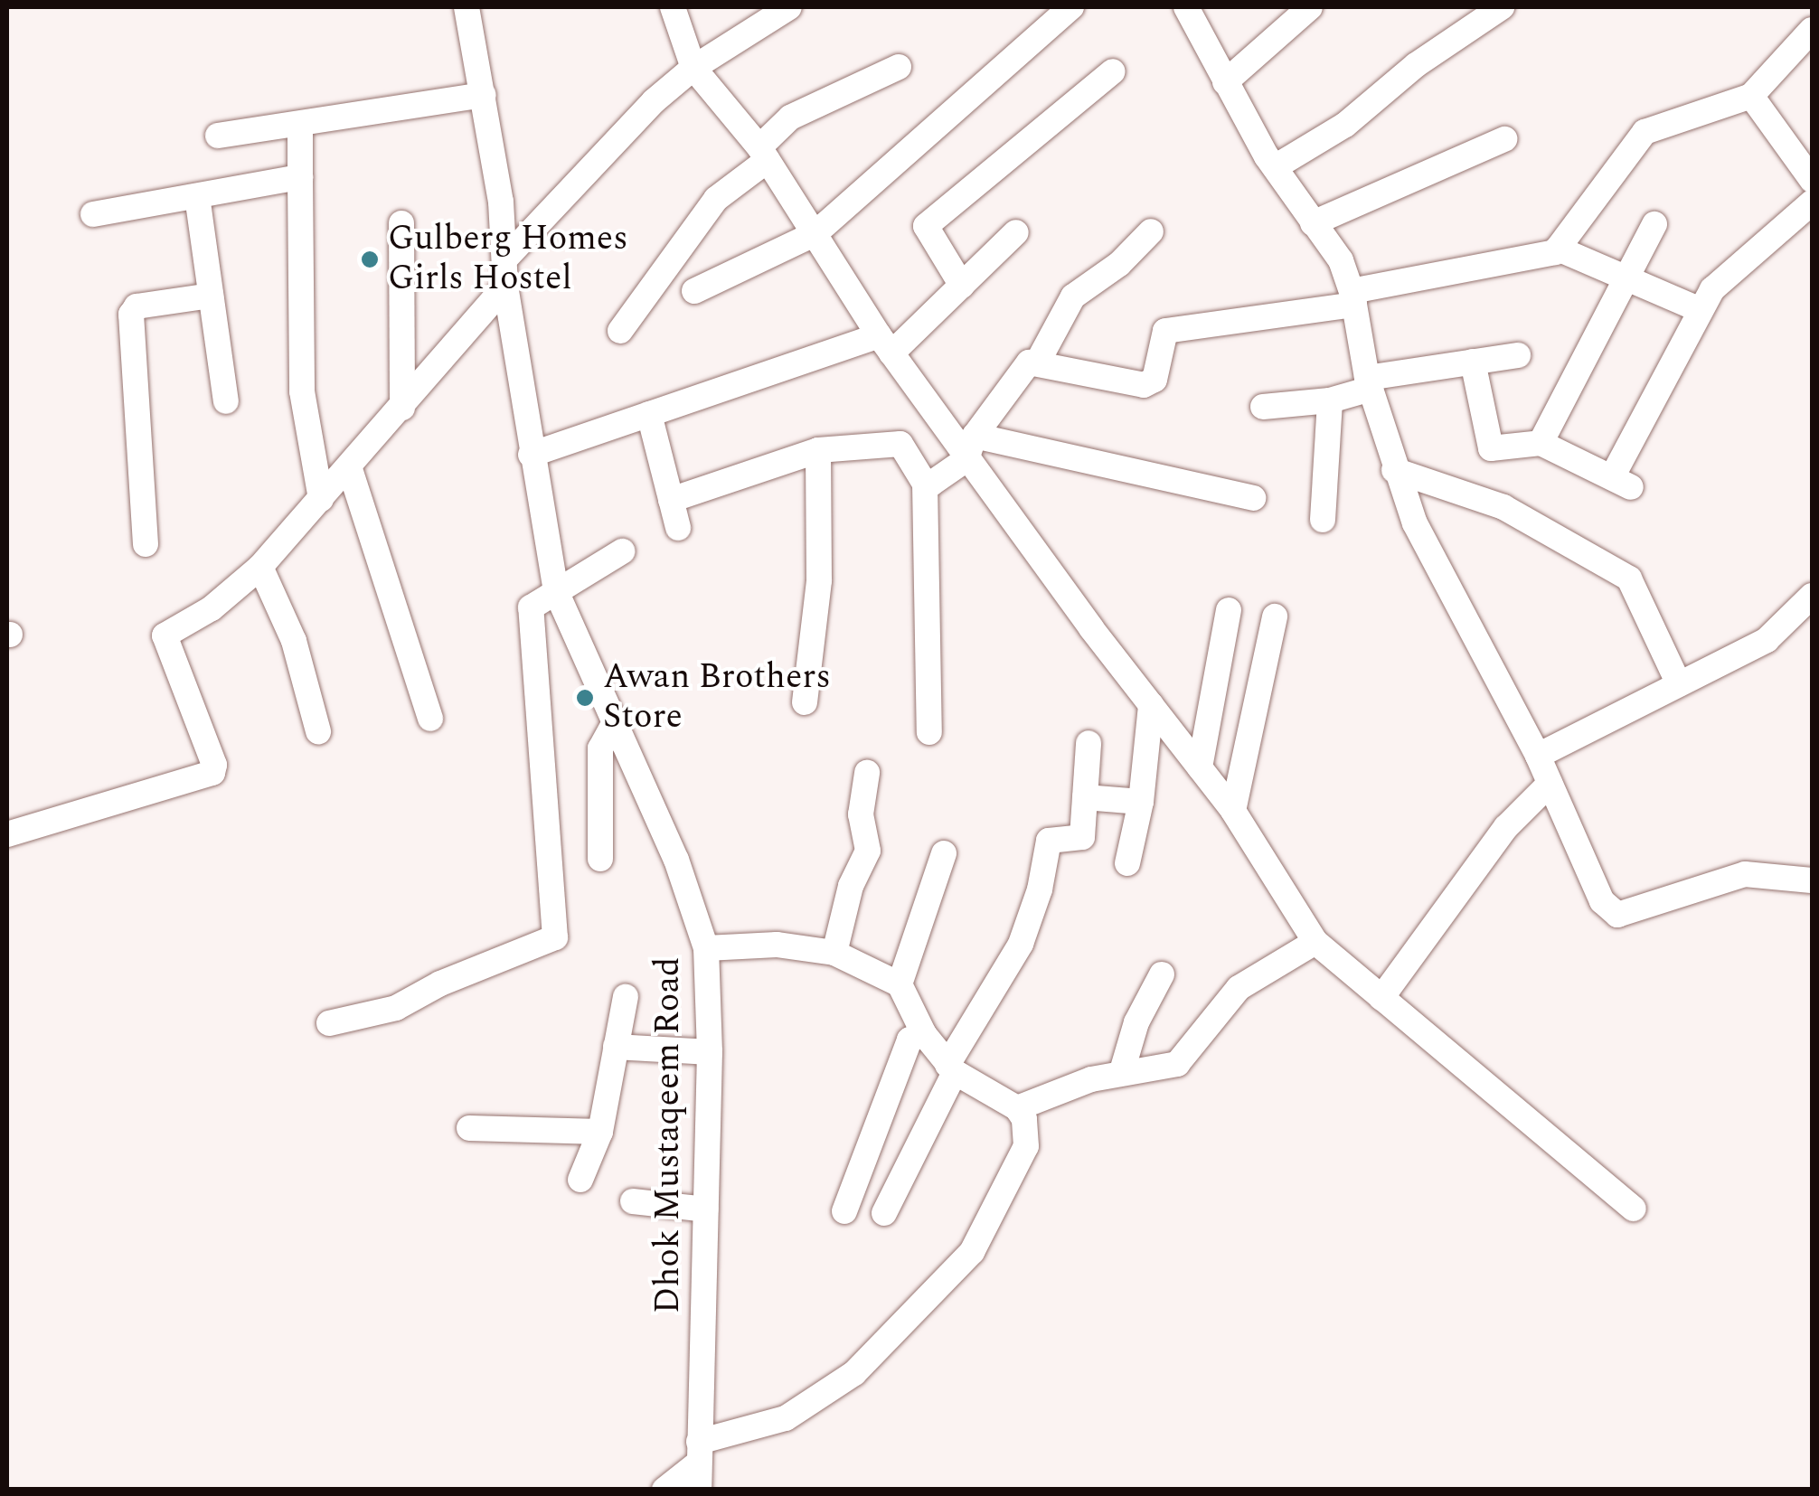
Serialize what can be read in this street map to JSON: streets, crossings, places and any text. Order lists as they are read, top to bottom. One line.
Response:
{"streets":{"street":["Dhok Mustaqeem Road"]},"places":["Gulberg Homes Girls Hostel","Awan Brothers Store"]}
